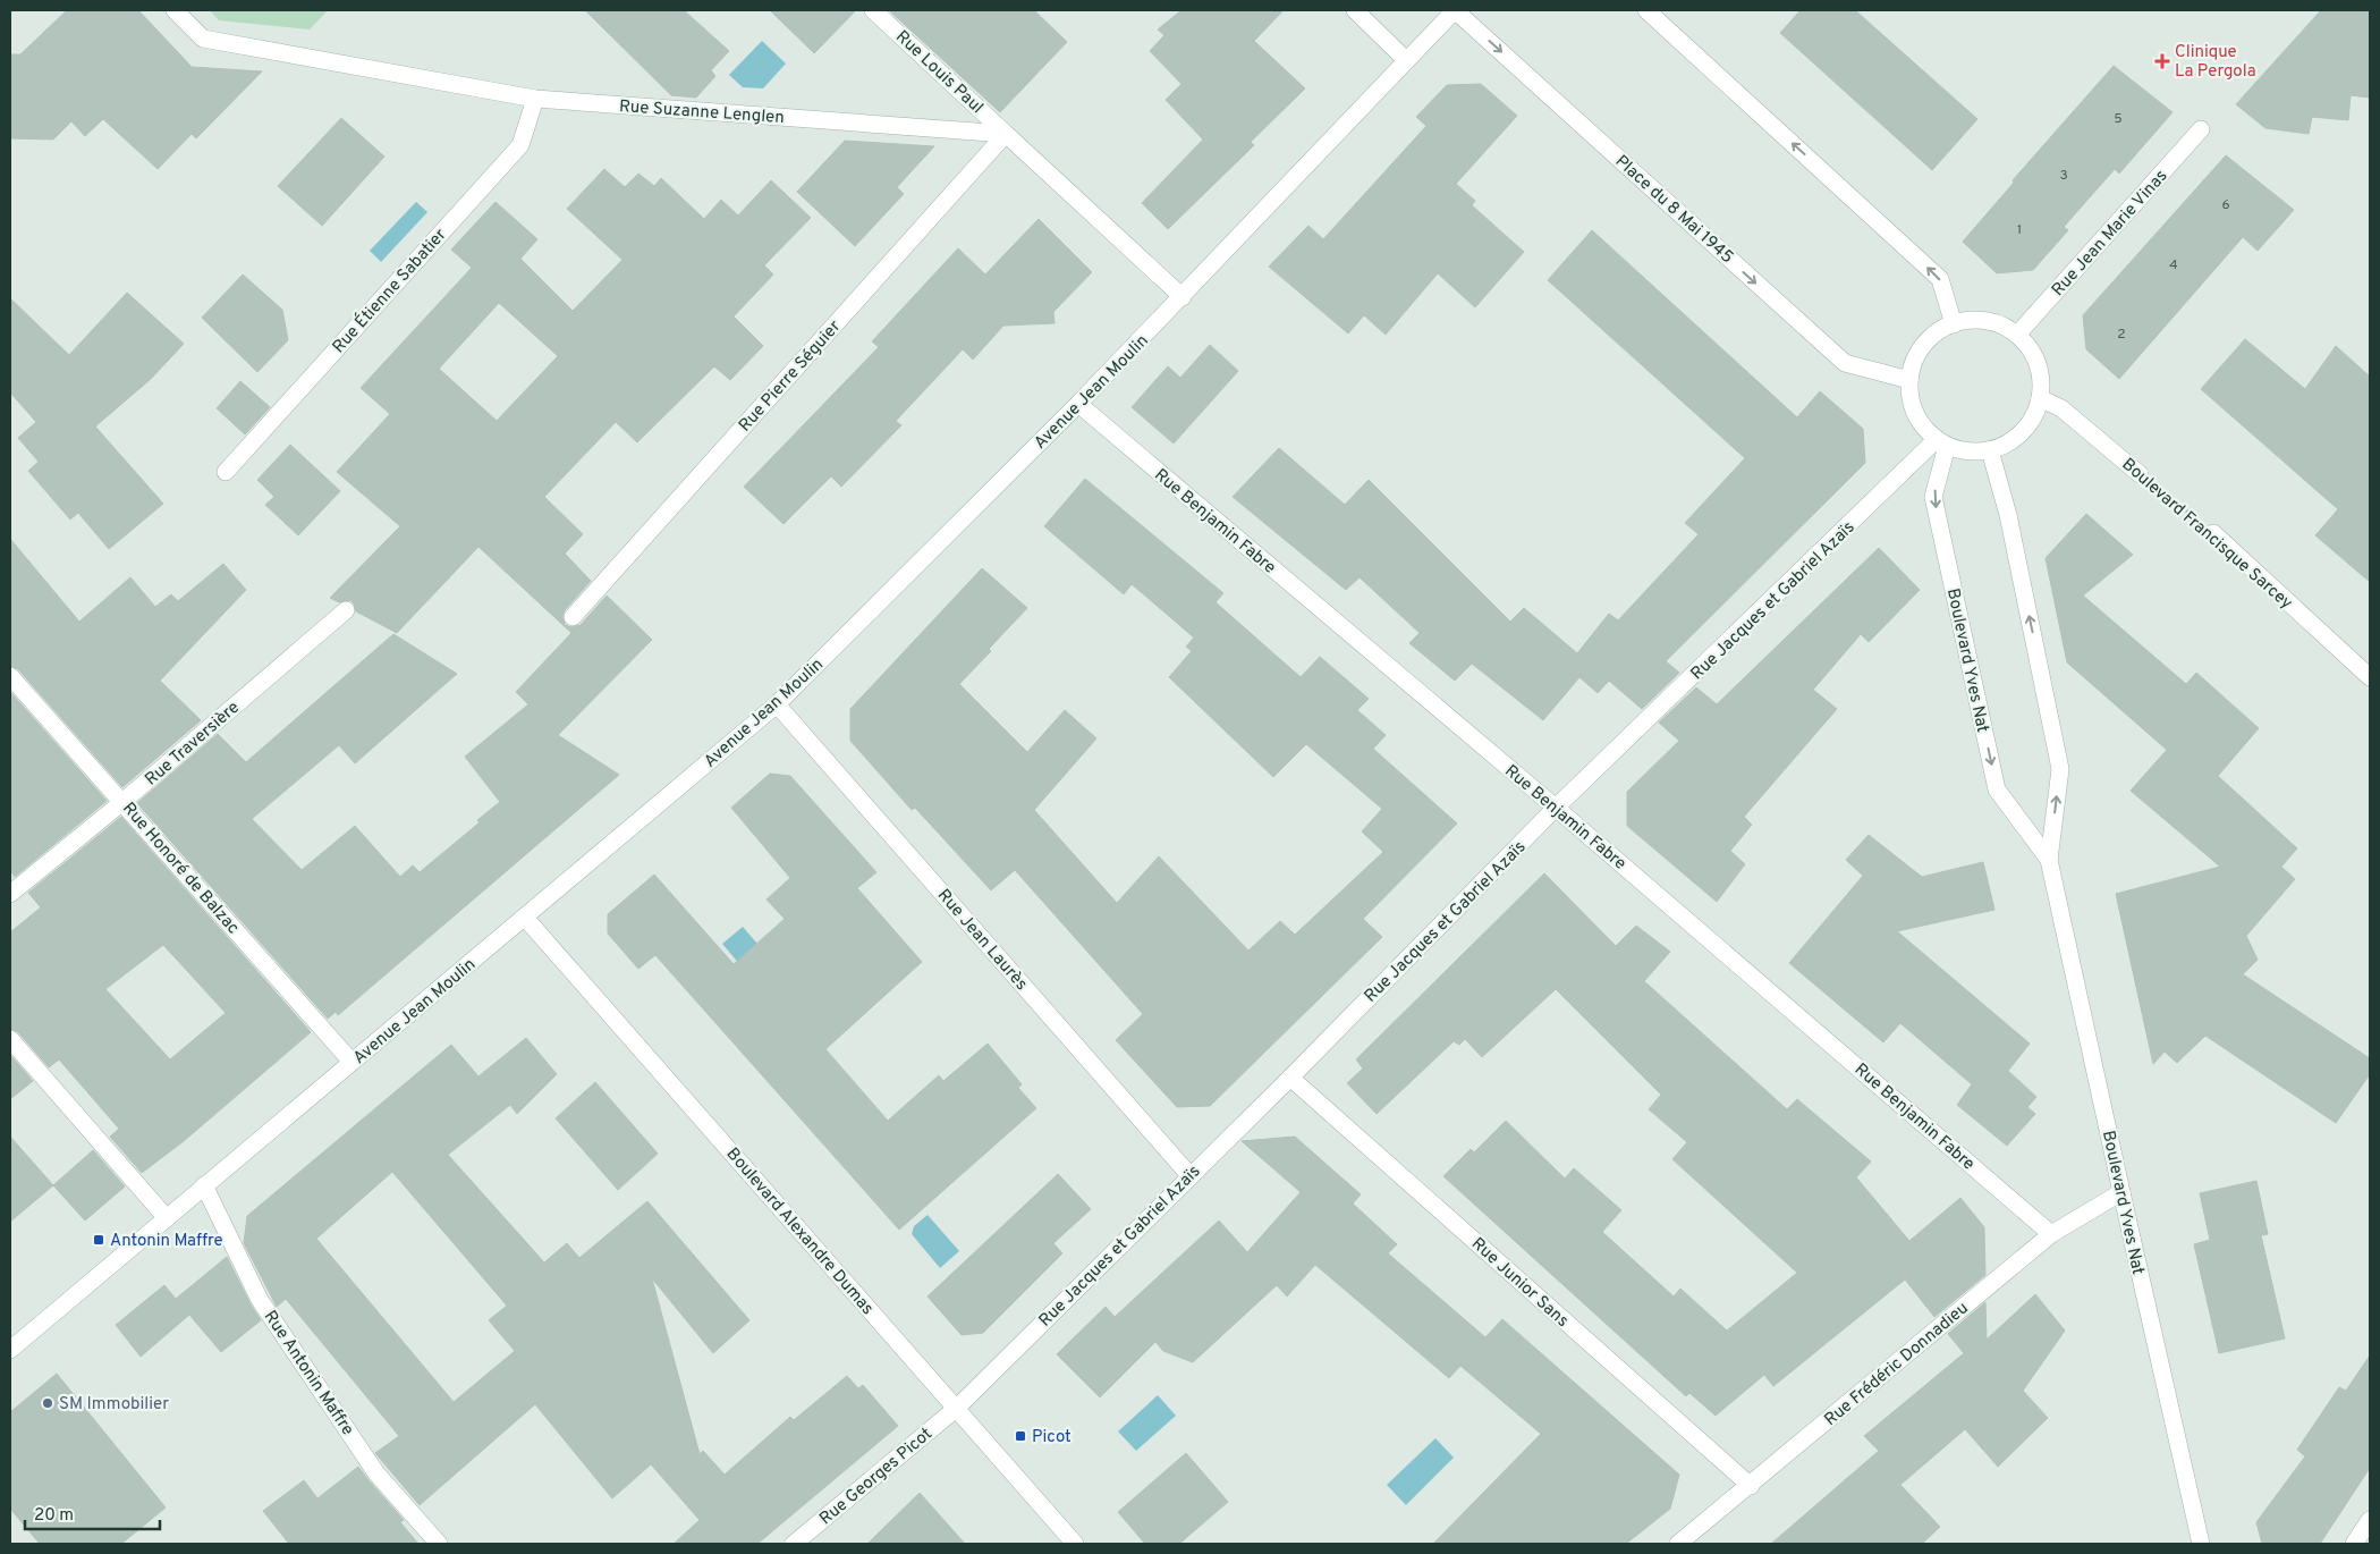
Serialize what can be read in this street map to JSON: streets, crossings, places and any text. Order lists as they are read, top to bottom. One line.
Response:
{"streets":{"street":["Rue Louis Paul","Rue Suzanne Lenglen","Place du 8 Mai 1945","Rue Jean Marie Vinas","Rue Étienne Sabatier","Rue Pierre Séguier","Avenue Jean Moulin","Rue Benjamin Fabre","Boulevard Francisque Sarcey","Rue Jacques et Gabriel Azaïs","Boulevard Yves Nat","Rue Traversière","Rue Honoré de Balzac","Rue Jean Laurès","Boulevard Alexandre Dumas","Rue Junior Sans","Rue Frédéric Donnadieu","Rue Antonin Maffre","Rue Georges Picot"]},"crossings":[["Rue Louis Paul","Rue Suzanne Lenglen"],["Rue Louis Paul","Rue Pierre Séguier"],["Rue Suzanne Lenglen","Rue Étienne Sabatier"],["Rue Suzanne Lenglen","Rue Pierre Séguier"],["Place du 8 Mai 1945","Rue Jean Marie Vinas"],["Place du 8 Mai 1945","Avenue Jean Moulin"],["Place du 8 Mai 1945","Boulevard Francisque Sarcey"],["Place du 8 Mai 1945","Rue Jacques et Gabriel Azaïs"],["Place du 8 Mai 1945","Boulevard Yves Nat"],["Rue Jean Marie Vinas","Boulevard Francisque Sarcey"],["Rue Jean Marie Vinas","Rue Jacques et Gabriel Azaïs"],["Rue Jean Marie Vinas","Boulevard Yves Nat"],["Avenue Jean Moulin","Rue Benjamin Fabre"],["Avenue Jean Moulin","Rue Honoré de Balzac"],["Avenue Jean Moulin","Rue Jean Laurès"],["Avenue Jean Moulin","Boulevard Alexandre Dumas"],["Avenue Jean Moulin","Rue Antonin Maffre"],["Rue Benjamin Fabre","Rue Jacques et Gabriel Azaïs"],["Rue Benjamin Fabre","Rue Frédéric Donnadieu"],["Boulevard Francisque Sarcey","Rue Jacques et Gabriel Azaïs"],["Boulevard Francisque Sarcey","Boulevard Yves Nat"],["Rue Jacques et Gabriel Azaïs","Boulevard Yves Nat"],["Rue Jacques et Gabriel Azaïs","Rue Jean Laurès"],["Rue Jacques et Gabriel Azaïs","Boulevard Alexandre Dumas"],["Rue Jacques et Gabriel Azaïs","Rue Junior Sans"],["Rue Jacques et Gabriel Azaïs","Rue Georges Picot"],["Boulevard Yves Nat","Rue Frédéric Donnadieu"],["Rue Traversière","Rue Honoré de Balzac"],["Boulevard Alexandre Dumas","Rue Georges Picot"],["Rue Junior Sans","Rue Frédéric Donnadieu"]],"places":{"health":["Clinique La Pergola"],"transit":["Antonin Maffre","Picot"],"other":["SM Immobilier"]},"house_numbers":["5","3","6","1","4","2"],"scale_bar":"20 m"}
